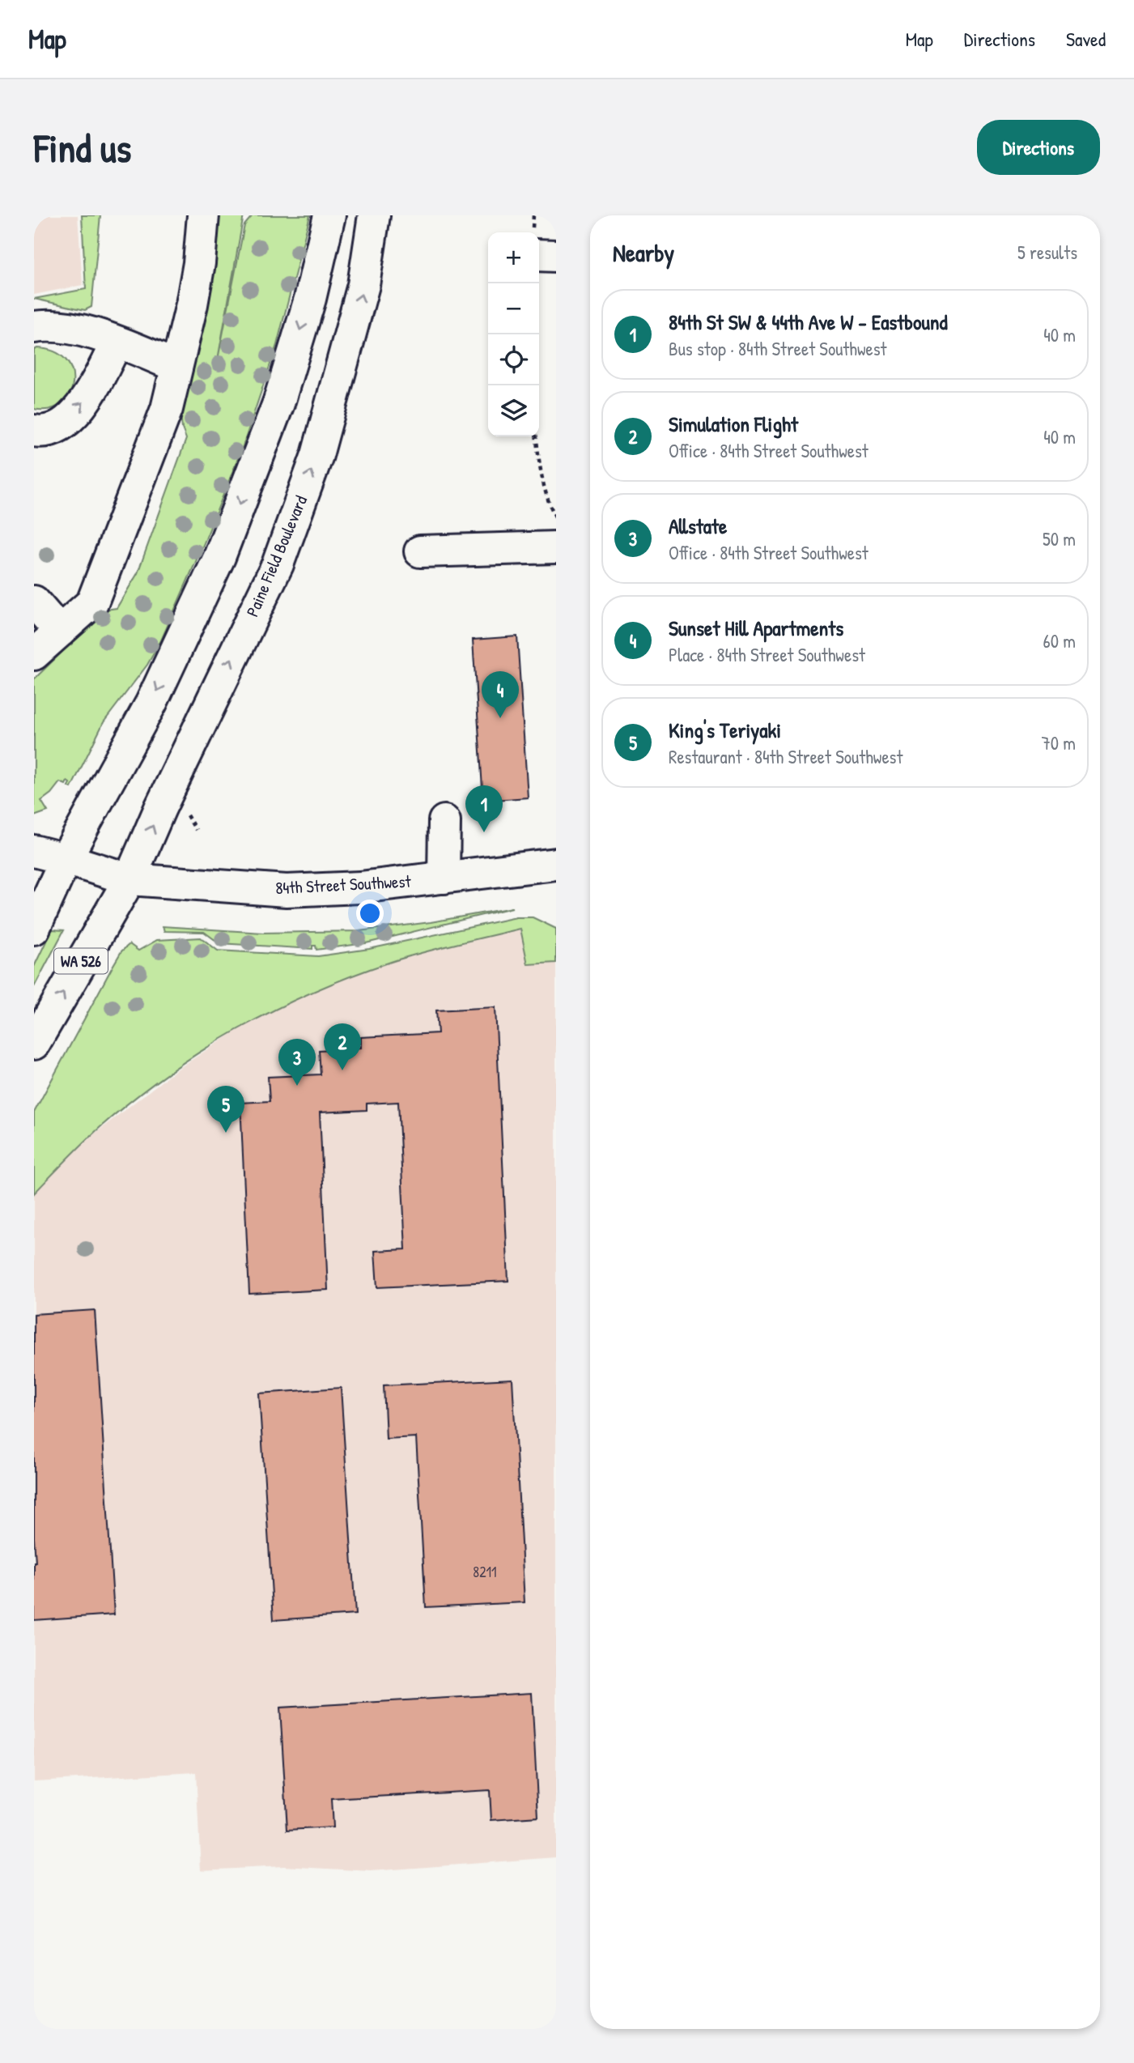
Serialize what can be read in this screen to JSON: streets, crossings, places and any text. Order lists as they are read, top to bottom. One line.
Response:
{"streets":{"main road":["Paine Field Boulevard","84th Street Southwest","WA 526"]},"crossings":[["Paine Field Boulevard","84th Street Southwest"],["Paine Field Boulevard","WA 526"],["84th Street Southwest","WA 526"]],"house_numbers":["8211"],"page":{"header":"Map","nav":["Map","Directions","Saved"],"buttons":"Directions","title":"Find us","heading":["Nearby","5 results"],"map_buttons":["+","−"],"list":[{"mark":"1","name":"84th St SW & 44th Ave W - Eastbound","note":"Bus stop · 84th Street Southwest","value":"40 m"},{"mark":"2","name":"Simulation Flight","note":"Office · 84th Street Southwest","value":"40 m"},{"mark":"3","name":"Allstate","note":"Office · 84th Street Southwest","value":"50 m"},{"mark":"4","name":"Sunset Hill Apartments","note":"Place · 84th Street Southwest","value":"60 m"},{"mark":"5","name":"King's Teriyaki","note":"Restaurant · 84th Street Southwest","value":"70 m"}],"pins":["4","1","2","3","5"]}}
